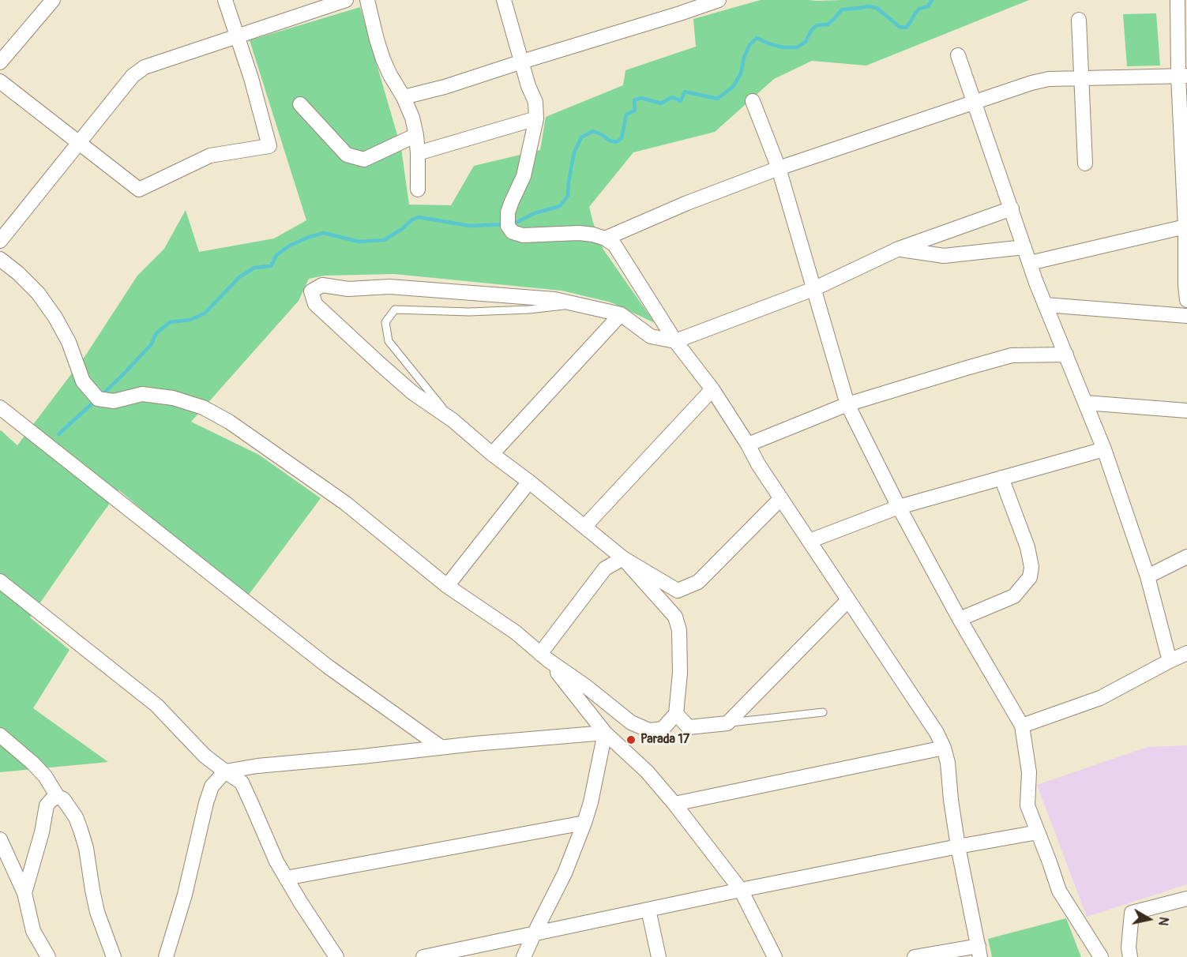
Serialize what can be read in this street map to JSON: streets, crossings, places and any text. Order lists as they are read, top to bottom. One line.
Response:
{"places":["Parada 17"],"north":"right"}
